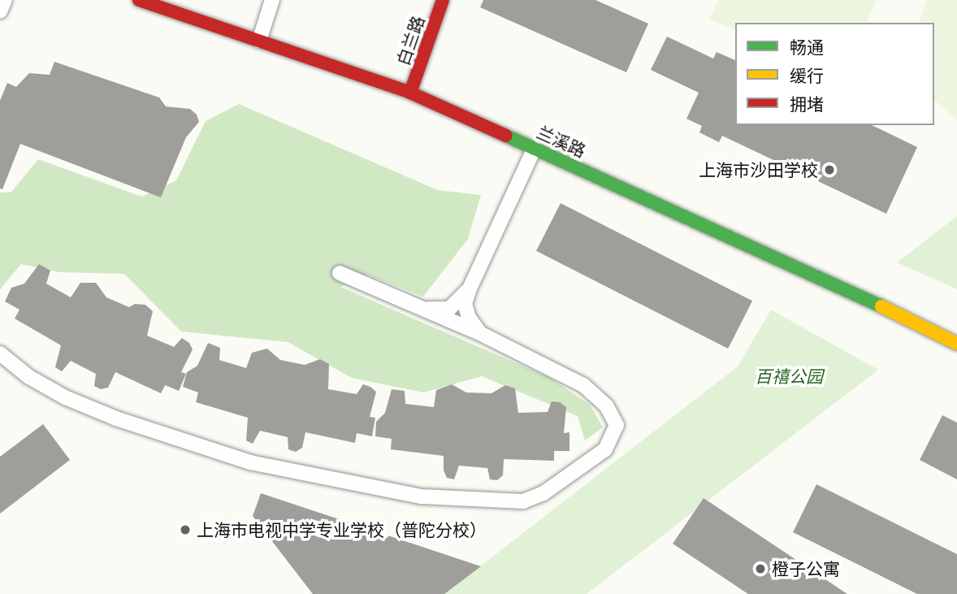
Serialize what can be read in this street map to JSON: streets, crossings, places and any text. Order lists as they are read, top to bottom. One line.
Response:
{"streets":{"street":["白兰路","兰溪路"]},"crossings":[["白兰路","兰溪路"]],"parks":["百禧公园"],"places":["上海市沙田学校","上海市电视中学专业学校（普陀分校）","橙子公寓"],"legend":["畅通","缓行","拥堵"]}
